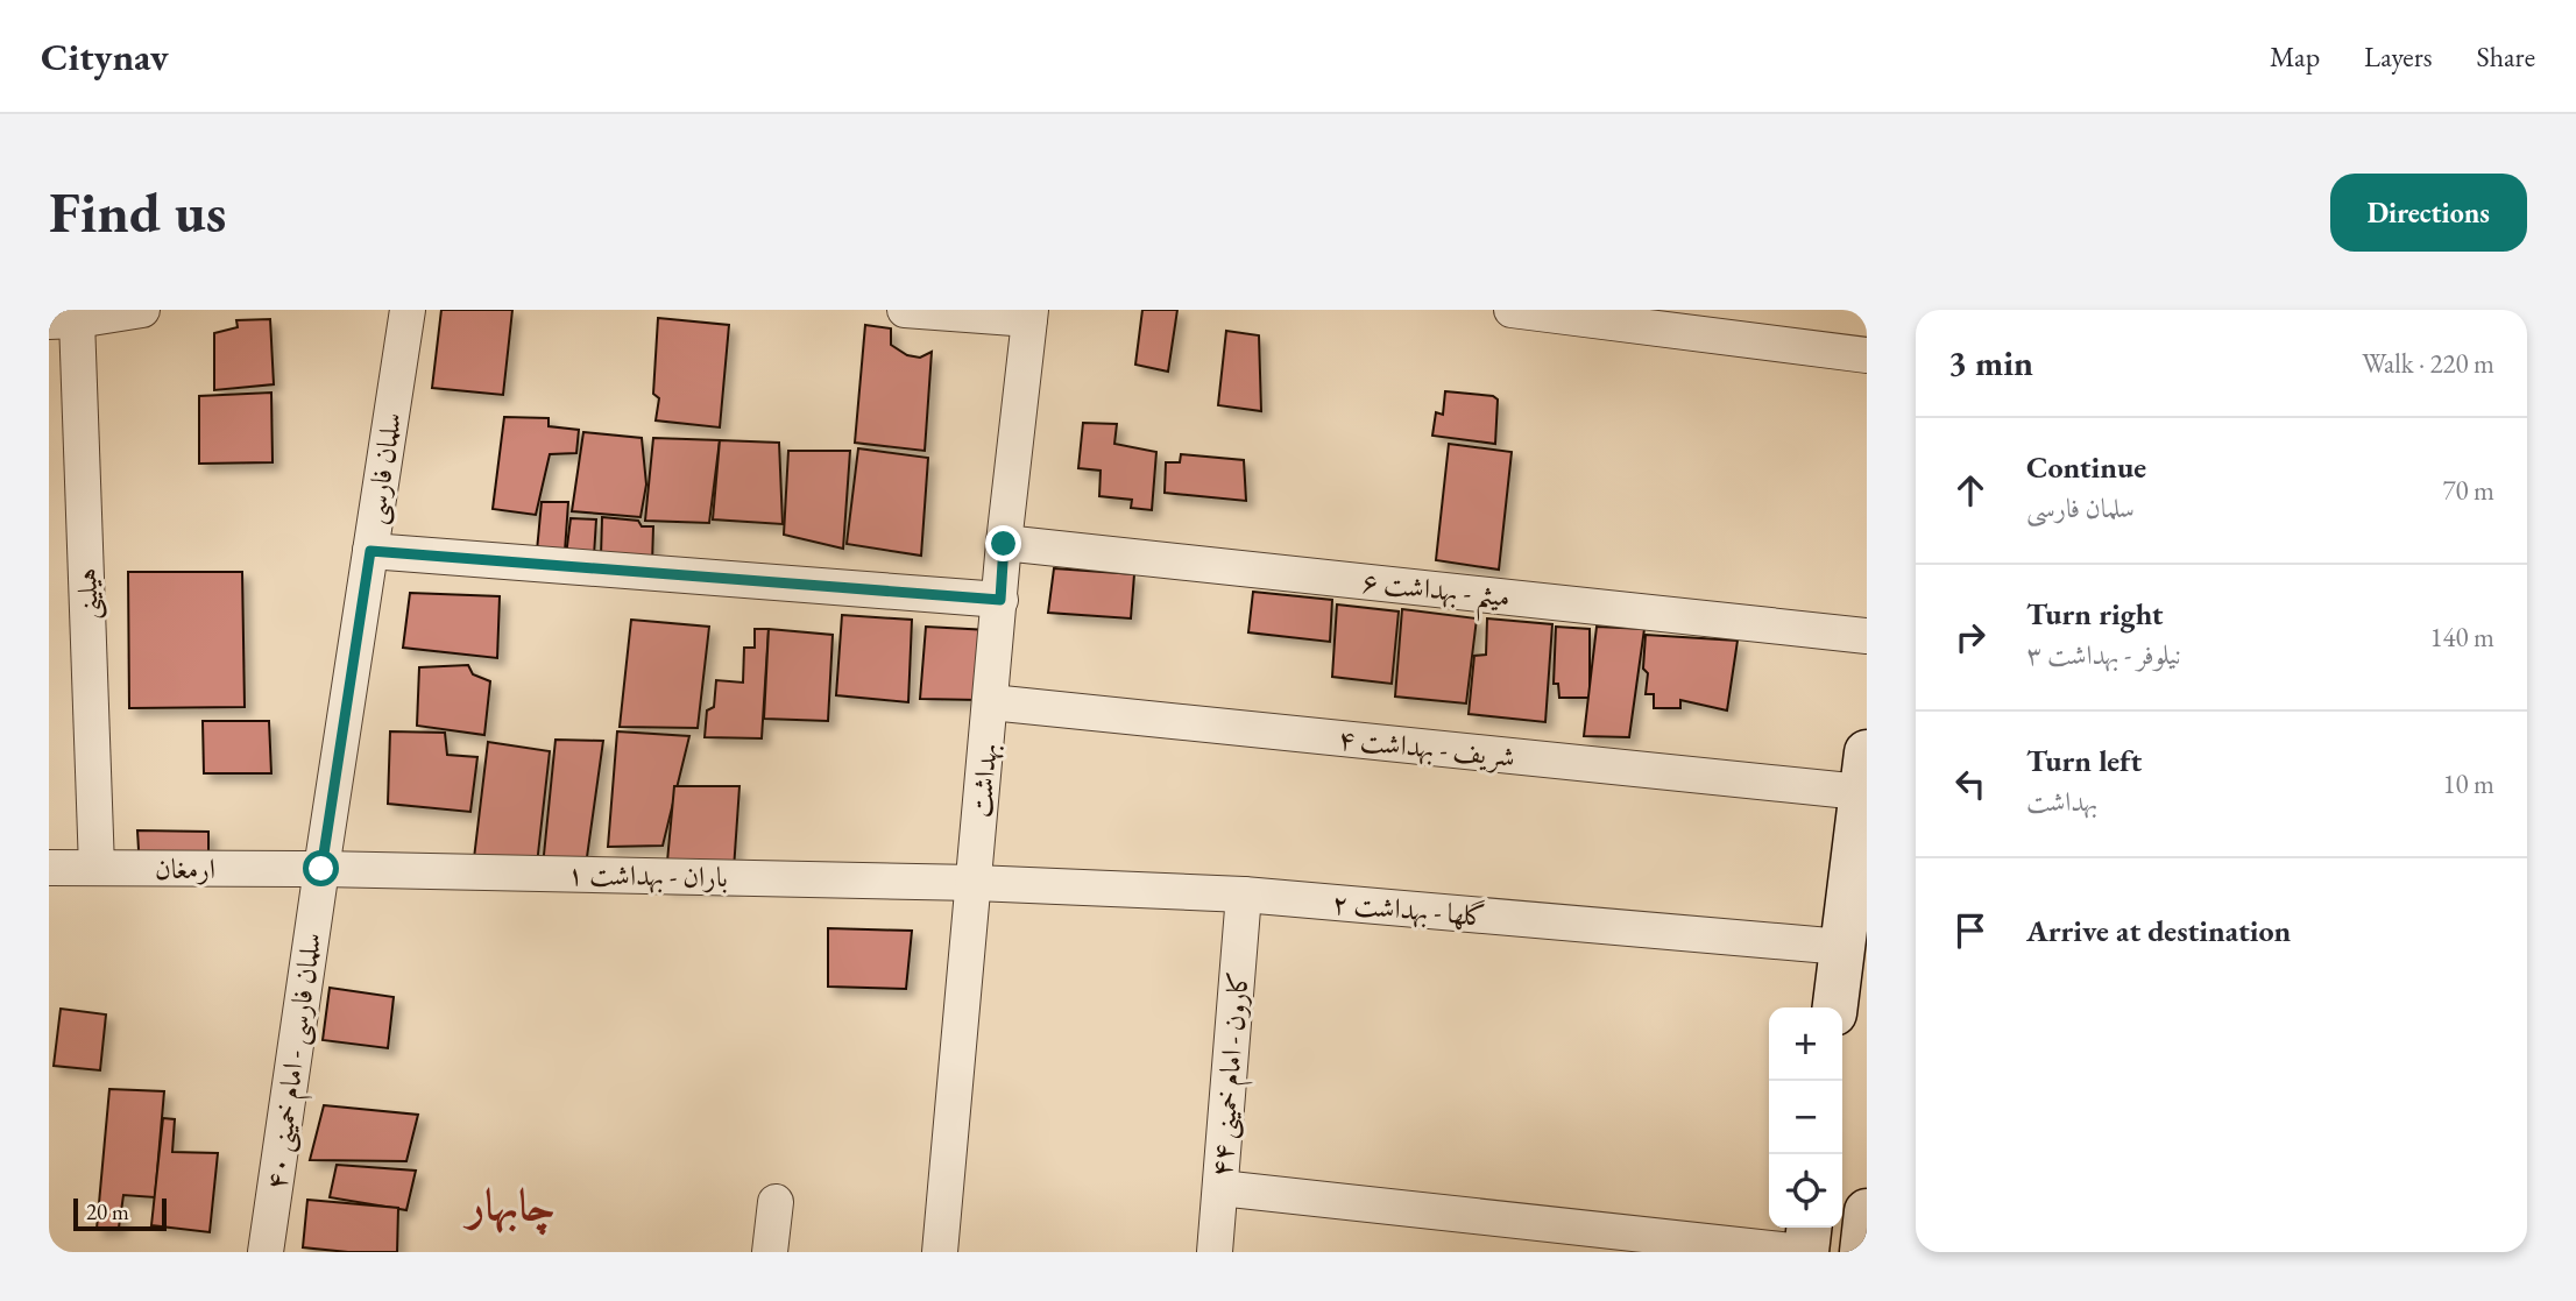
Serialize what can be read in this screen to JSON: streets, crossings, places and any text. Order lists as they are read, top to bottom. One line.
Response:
{"streets":{"street":["سلمان فارسی","میثم - بهداشت ۶","هیلینی","شریف - بهداشت ۴","بهداشت","ارمغان","باران - بهداشت ۱","گلها - بهداشت ۲","سلمان فارسی - امام خمینی ۴۰","کارون - امام خمینی ۴۴"]},"crossings":[["سلمان فارسی","ارمغان"],["سلمان فارسی","باران - بهداشت ۱"],["سلمان فارسی","سلمان فارسی - امام خمینی ۴۰"],["میثم - بهداشت ۶","بهداشت"],["هیلینی","ارمغان"],["شریف - بهداشت ۴","بهداشت"],["بهداشت","باران - بهداشت ۱"],["بهداشت","گلها - بهداشت ۲"],["ارمغان","باران - بهداشت ۱"],["ارمغان","سلمان فارسی - امام خمینی ۴۰"],["باران - بهداشت ۱","گلها - بهداشت ۲"],["باران - بهداشت ۱","سلمان فارسی - امام خمینی ۴۰"],["گلها - بهداشت ۲","کارون - امام خمینی ۴۴"]],"districts":["چابهار"],"scale_bar":"20 m","page":{"header":"Citynav","nav":["Map","Layers","Share"],"buttons":"Directions","title":"Find us","heading":["3 min","Walk · 220 m"],"list":[["Continue","سلمان فارسی","70 m"],["Turn right","نیلوفر - بهداشت ۳","140 m"],["Turn left","بهداشت","10 m"],"Arrive at destination"],"map_buttons":["+","−"],"scale":"20 m"}}
